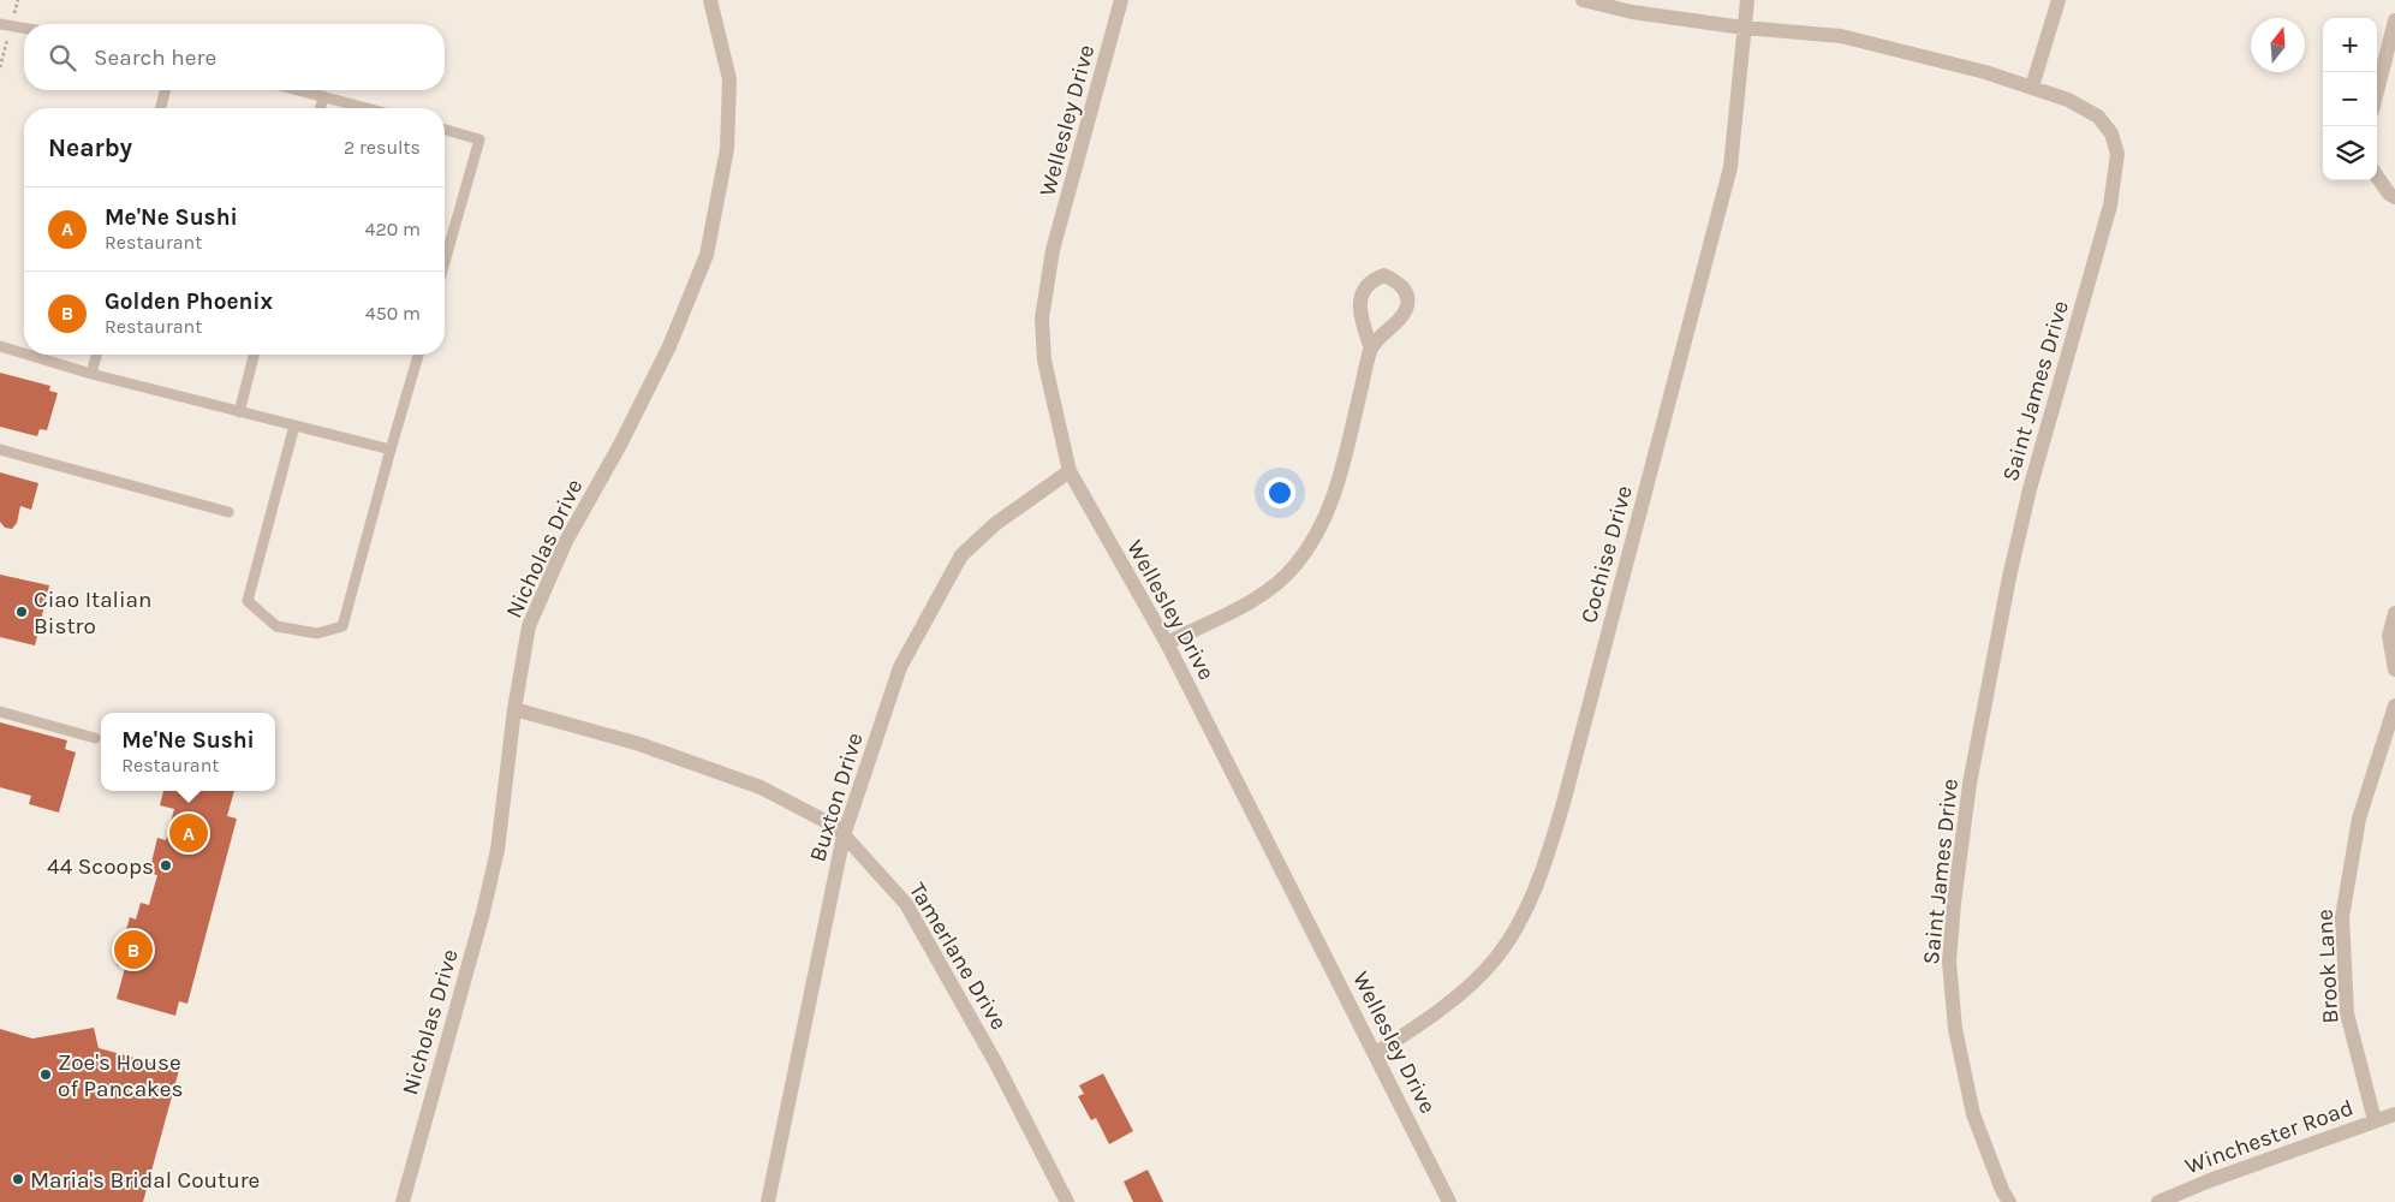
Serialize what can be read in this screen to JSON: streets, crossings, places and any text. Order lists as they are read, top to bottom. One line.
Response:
{"streets":{"street":["Wellesley Drive","Saint James Drive","Nicholas Drive","Cochise Drive","Buxton Drive","Tamerlane Drive","Brook Lane","Winchester Road"]},"crossings":[["Wellesley Drive","Cochise Drive"],["Wellesley Drive","Buxton Drive"],["Saint James Drive","Cochise Drive"],["Nicholas Drive","Tamerlane Drive"],["Buxton Drive","Tamerlane Drive"],["Brook Lane","Winchester Road"]],"places":["Ciao Italian Bistro","44 Scoops","Zoe's House of Pancakes","Maria's Bridal Couture"],"north":"top","page":{"map_buttons":["+","−"],"search":"Search here","heading":["Nearby","2 results"],"list":[{"mark":"A","name":"Me'Ne Sushi","note":"Restaurant","value":"420 m"},{"mark":"B","name":"Golden Phoenix","note":"Restaurant","value":"450 m"}],"popup":["Me'Ne Sushi","Restaurant"],"pins":["A","B"]}}
